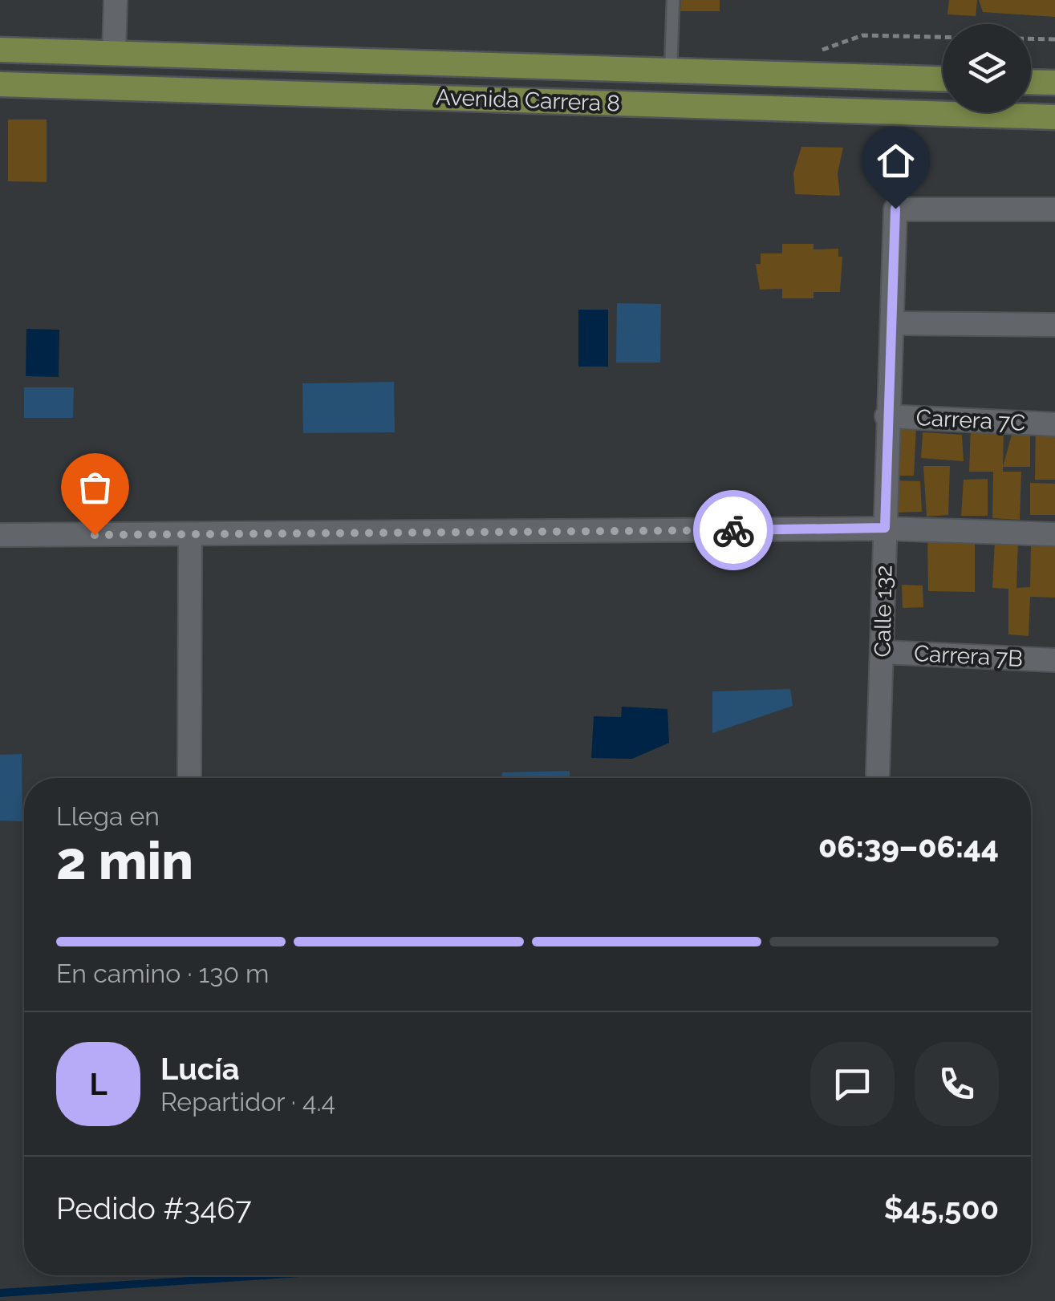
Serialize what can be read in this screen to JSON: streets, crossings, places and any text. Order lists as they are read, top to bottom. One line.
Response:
{"streets":{"main road":["Avenida Carrera 8"],"street":["Carrera 7C","Calle 132","Carrera 7B"]},"crossings":[["Carrera 7C","Calle 132"],["Calle 132","Carrera 7B"]],"page":{"heading":["2 min","Llega en","06:39–06:44"],"panel":["Lucía","Repartidor · 4.4","Pedido #3467","$45,500"],"bar":"En camino · 130 m","round":"L"}}
